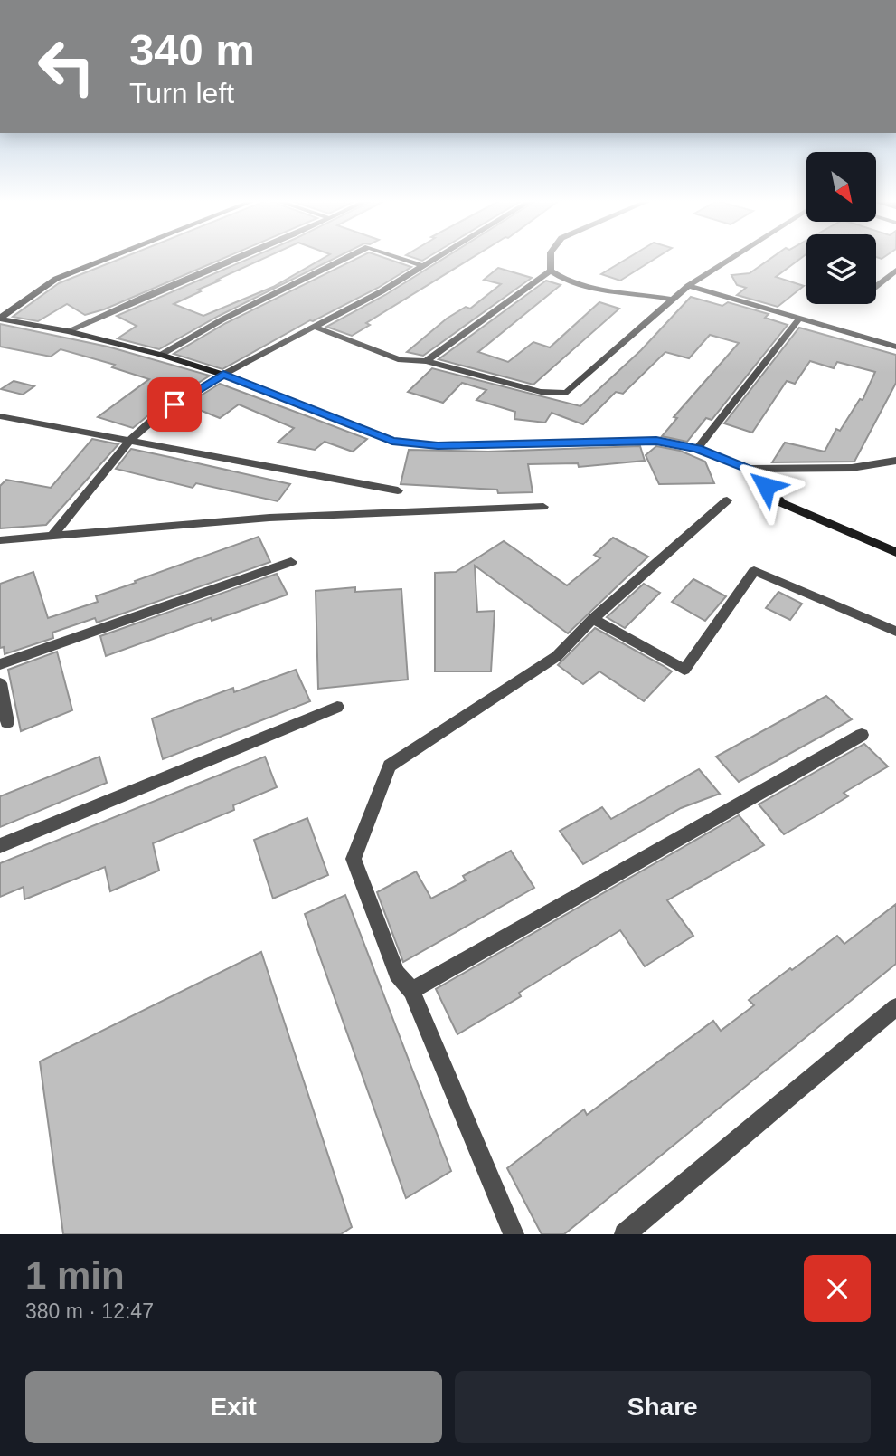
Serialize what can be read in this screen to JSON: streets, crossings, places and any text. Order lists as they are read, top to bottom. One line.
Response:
{"north":"bottom right","page":{"turn":["340 m","Turn left"],"heading":["1 min","380 m · 12:47"],"buttons":["Exit","Share"]}}
